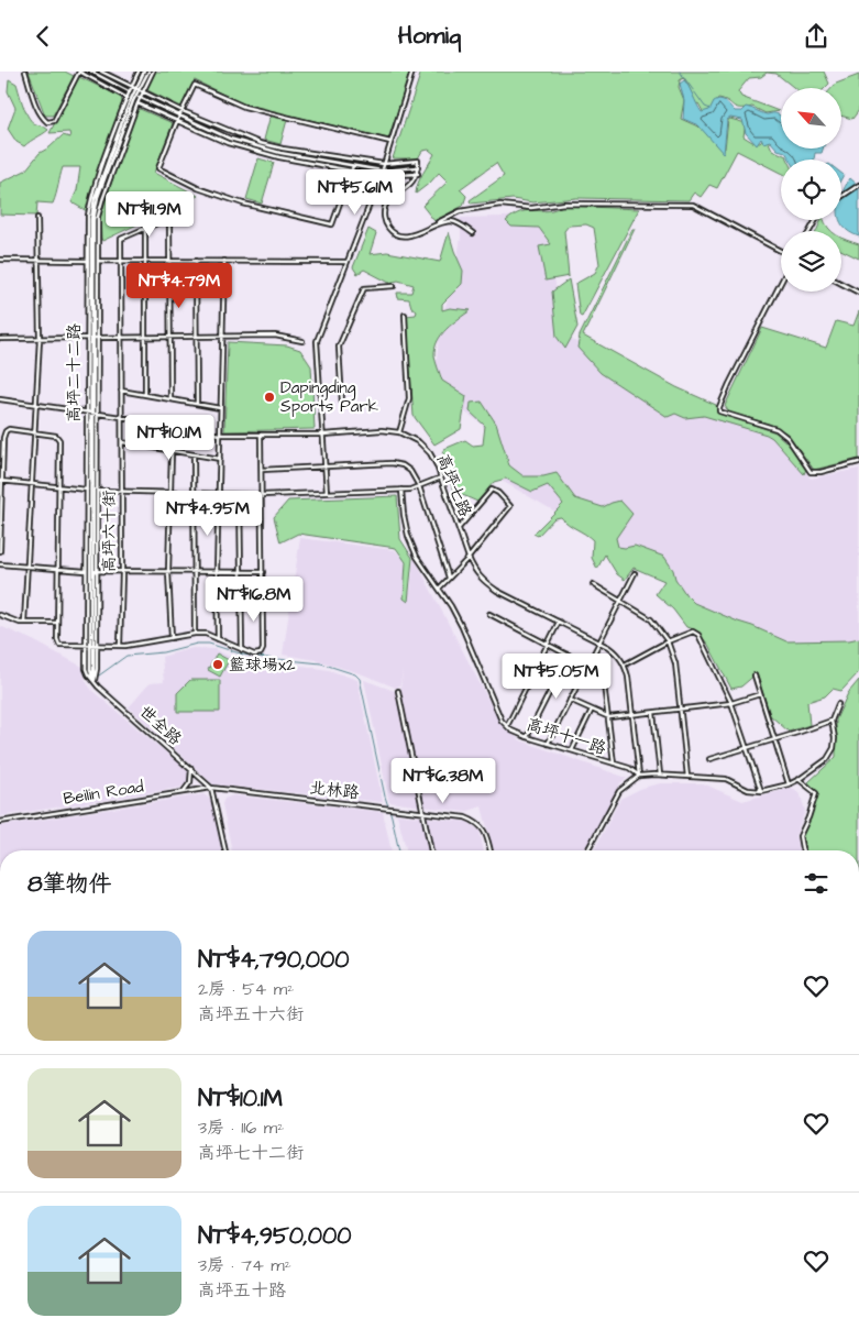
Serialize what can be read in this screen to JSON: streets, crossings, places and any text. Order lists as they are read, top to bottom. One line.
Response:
{"streets":{"street":["高坪二十二路","高坪七路","高坪六十街","世全路","高坪十一路","北林路","Beilin Road"]},"crossings":[["高坪二十二路","高坪七路"],["高坪二十二路","世全路"],["高坪七路","高坪六十街"],["世全路","北林路"],["世全路","Beilin Road"],["北林路","Beilin Road"]],"places":["Dapingding Sports Park","籃球場x2"],"north":"top left","page":{"header":"Homiq","price":["NT$5.61M","NT$11.9M","NT$4.79M","NT$10.1M","NT$4.95M","NT$16.8M","NT$5.05M","NT$6.38M"],"heading":"8筆物件","list":[{"name":"NT$4,790,000","note":"2房 · 54 m² · 高坪五十六街"},{"name":"NT$10.1M","note":"3房 · 116 m² · 高坪七十二街"},{"name":"NT$4,950,000","note":"3房 · 74 m² · 高坪五十路"}]}}
